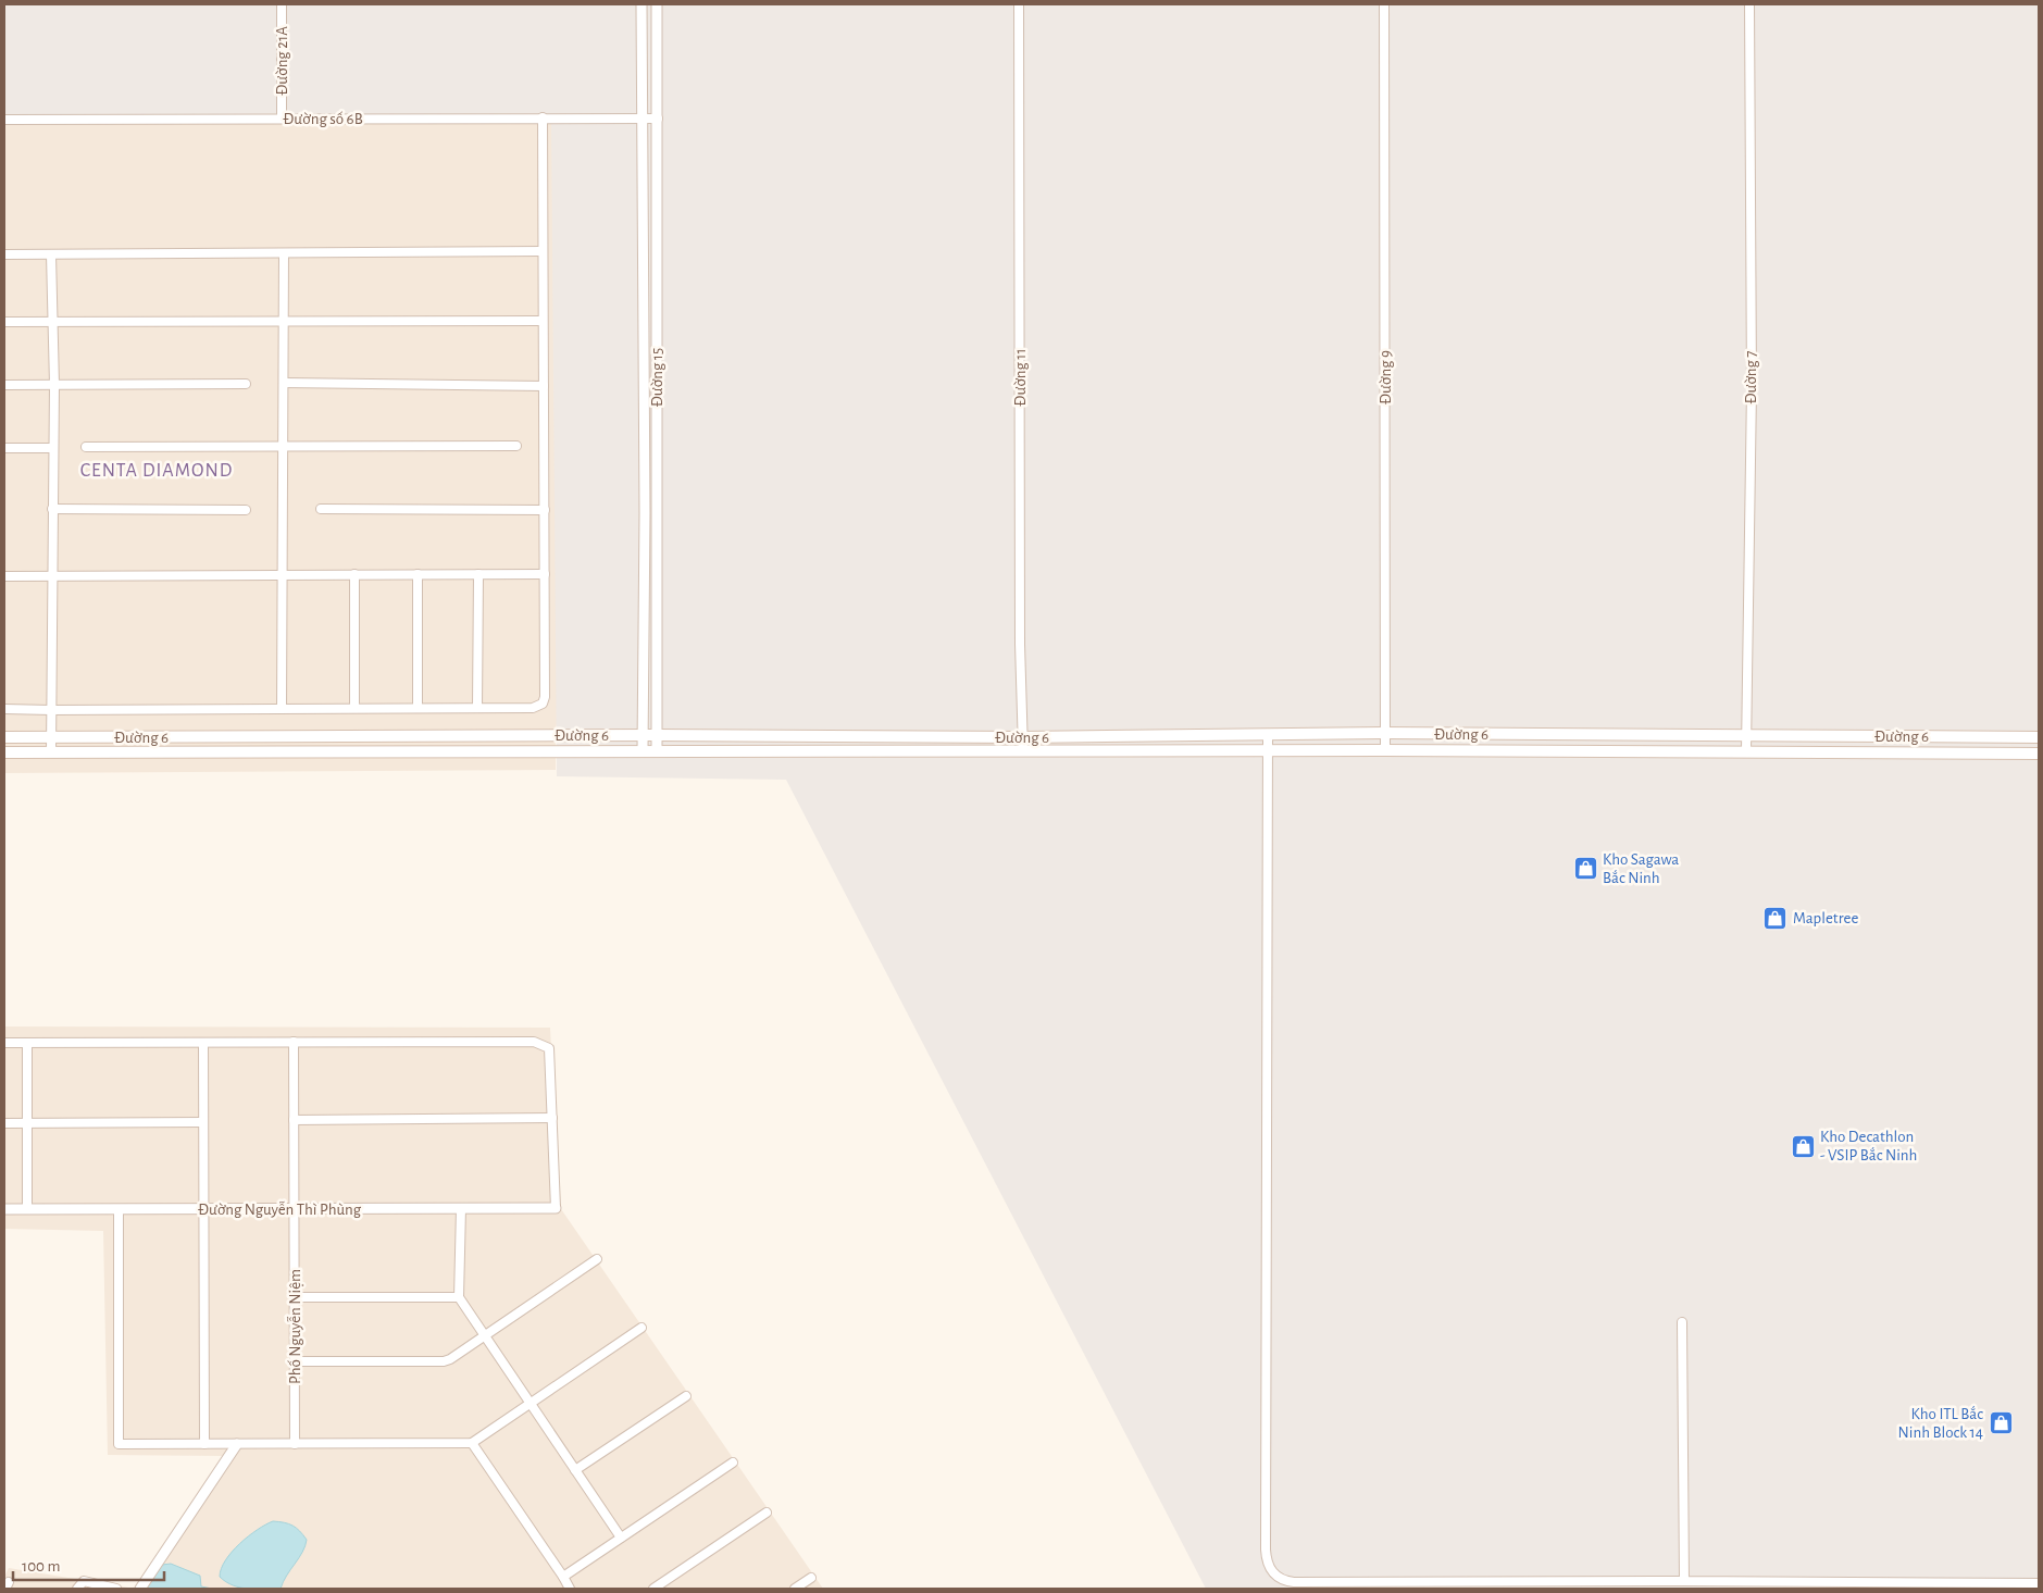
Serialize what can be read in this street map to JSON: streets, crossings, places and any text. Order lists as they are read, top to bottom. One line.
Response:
{"streets":{"main road":["Đường 6"],"street":["Đường 21A","Đường số 6B","Đường 15","Đường 11","Đường 9","Đường 7","Đường Nguyễn Thì Phùng","Phố Nguyễn Niệm"]},"crossings":[["Đường 21A","Đường số 6B"],["Đường số 6B","Đường 15"],["Đường 15","Đường 6"],["Đường 11","Đường 6"],["Đường 9","Đường 6"],["Đường 7","Đường 6"],["Đường Nguyễn Thì Phùng","Phố Nguyễn Niệm"]],"districts":["CENTA DIAMOND"],"places":{"shop":["Kho Sagawa Bắc Ninh","Mapletree","Kho Decathlon - VSIP Bắc Ninh","Kho ITL Bắc Ninh Block 14"]},"scale_bar":"100 m"}
